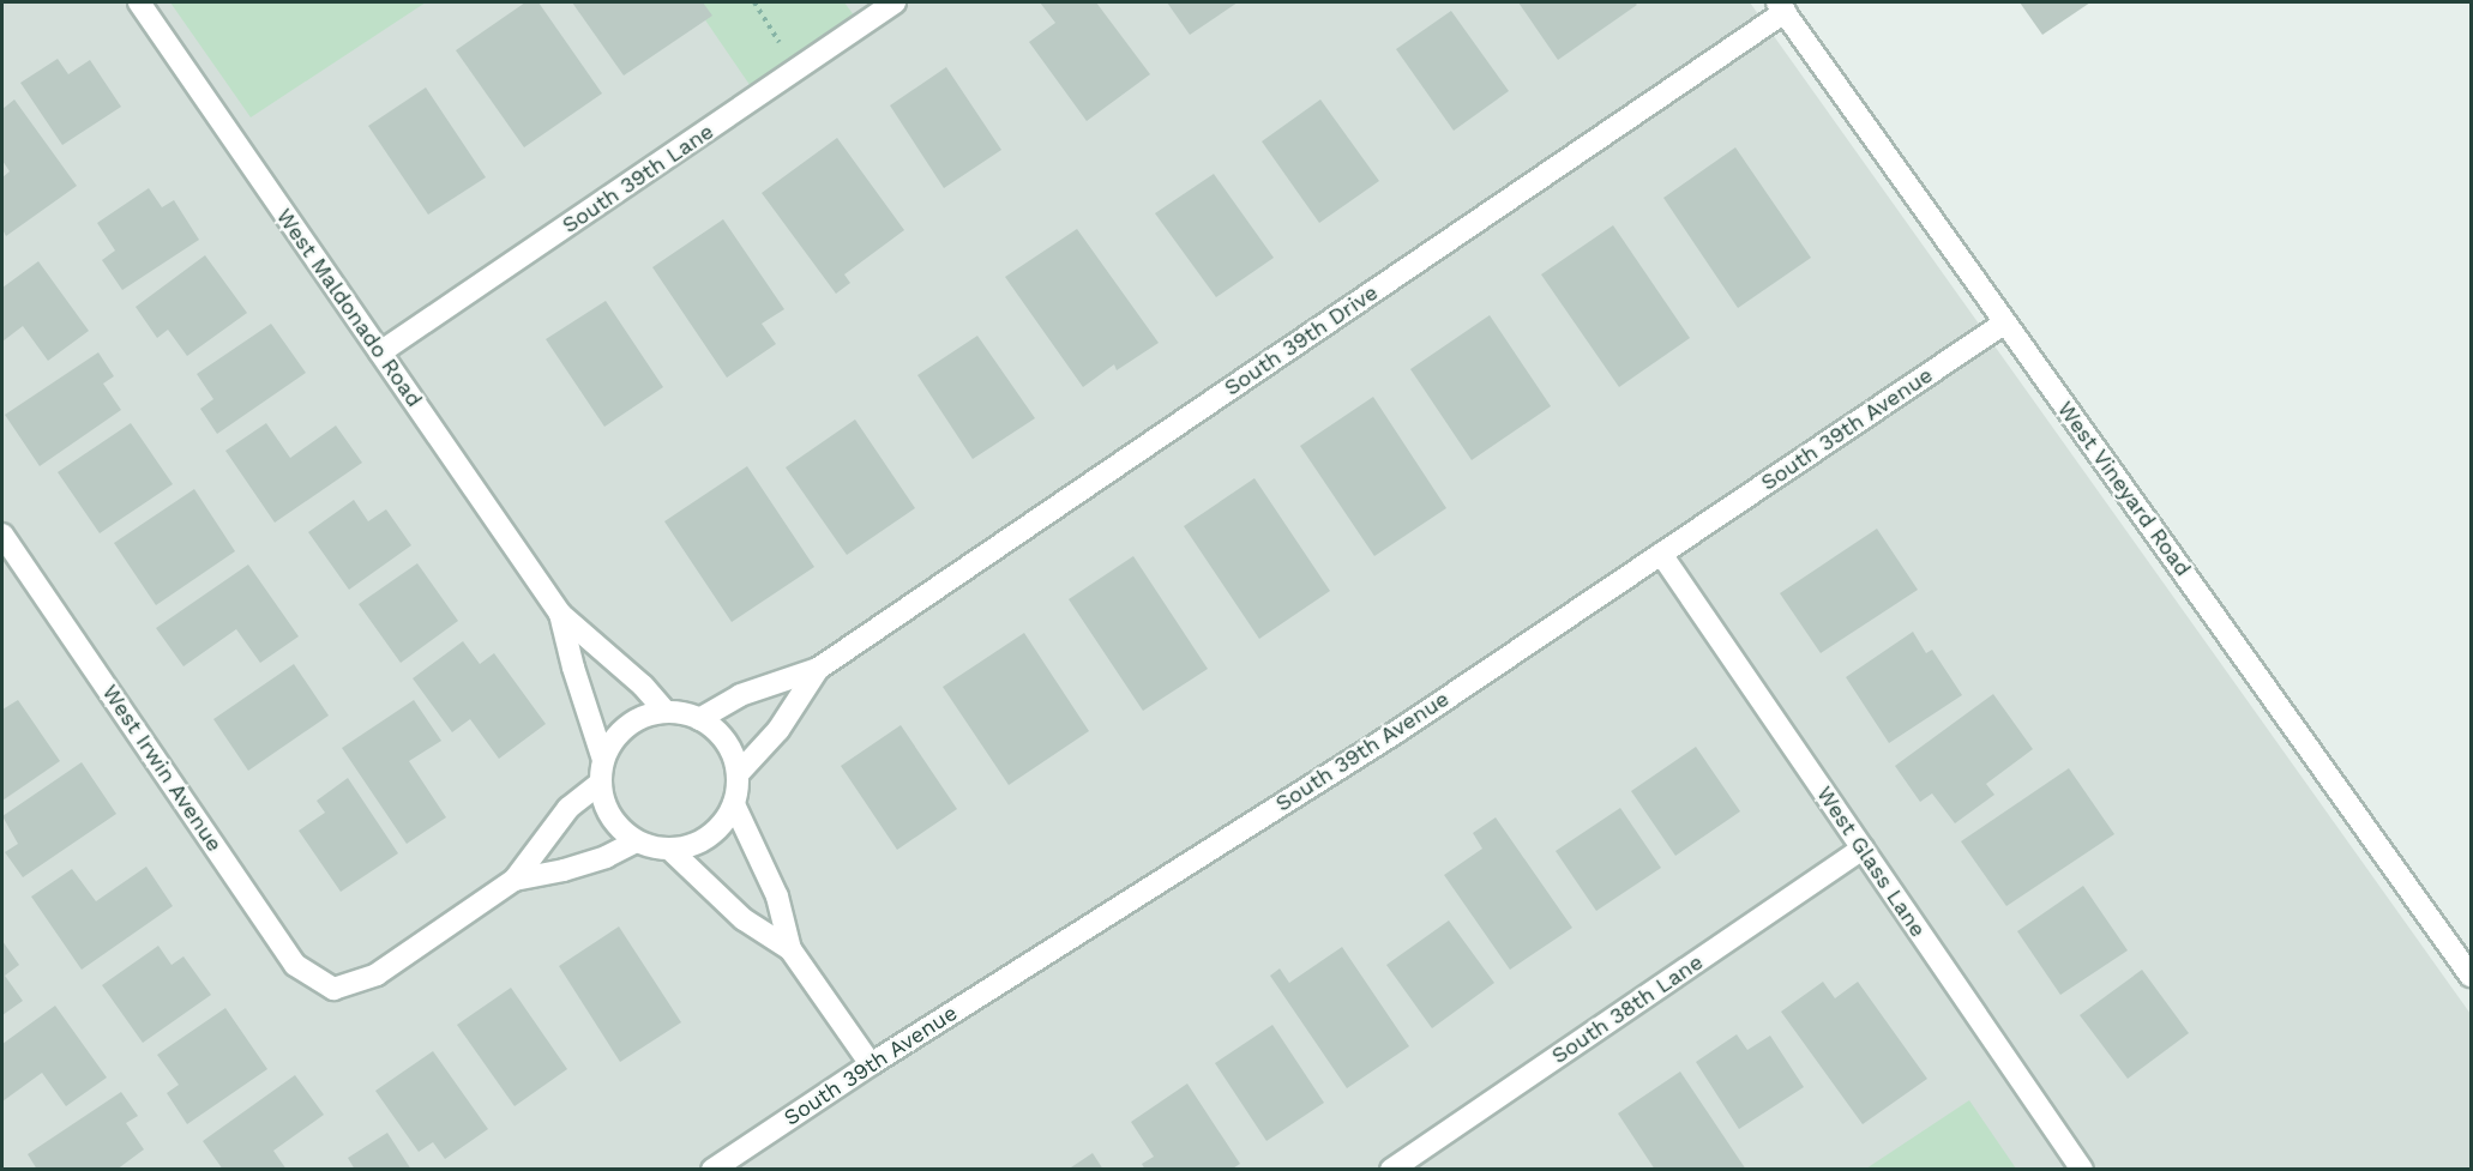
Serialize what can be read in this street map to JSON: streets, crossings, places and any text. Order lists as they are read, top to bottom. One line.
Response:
{"streets":{"street":["South 39th Lane","West Maldonado Road","South 39th Drive","South 39th Avenue","West Vineyard Road","West Irwin Avenue","West Glass Lane","South 38th Lane"]},"crossings":[["South 39th Lane","West Maldonado Road"],["West Maldonado Road","South 39th Drive"],["South 39th Drive","West Vineyard Road"],["South 39th Avenue","West Vineyard Road"],["South 39th Avenue","West Glass Lane"],["West Glass Lane","South 38th Lane"]]}
